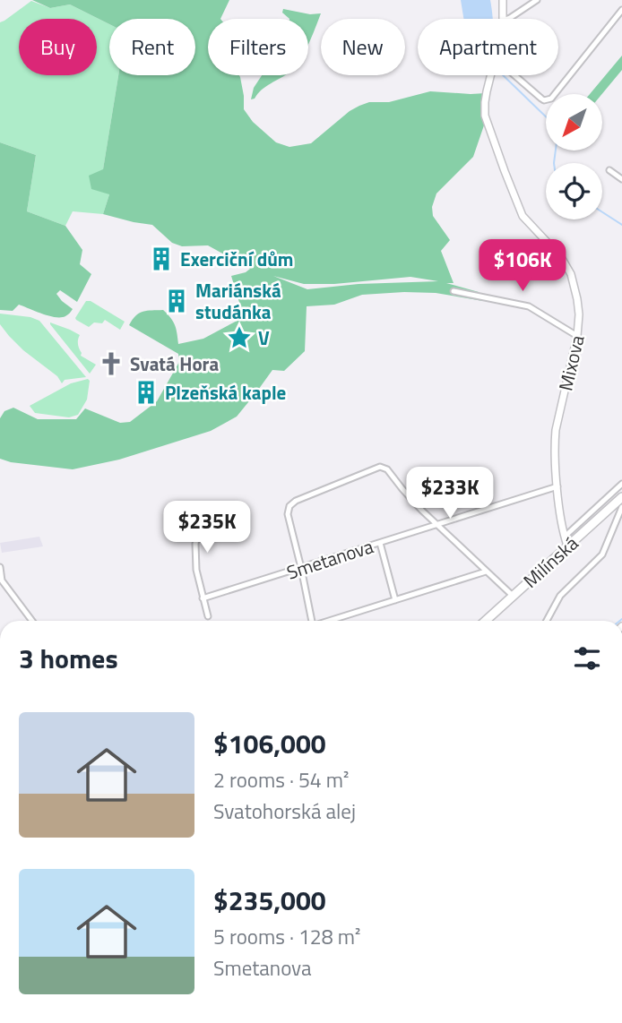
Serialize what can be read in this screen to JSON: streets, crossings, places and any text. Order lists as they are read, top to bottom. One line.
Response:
{"streets":{"main road":["Milínská"],"street":["Mixova","Smetanova"]},"crossings":[["Mixova","Smetanova"],["Mixova","Milínská"]],"places":{"building":["Exerciční dům","Mariánská studánka","Plzeňská kaple"],"place":["V"],"church":["Svatá Hora"]},"north":"bottom left","page":{"chip":["Buy","Rent","Filters","New","Apartment"],"price":["$106K","$233K","$235K"],"heading":"3 homes","list":[{"name":"$106,000","note":"2 rooms · 54 m² · Svatohorská alej"},{"name":"$235,000","note":"5 rooms · 128 m² · Smetanova"}]}}
